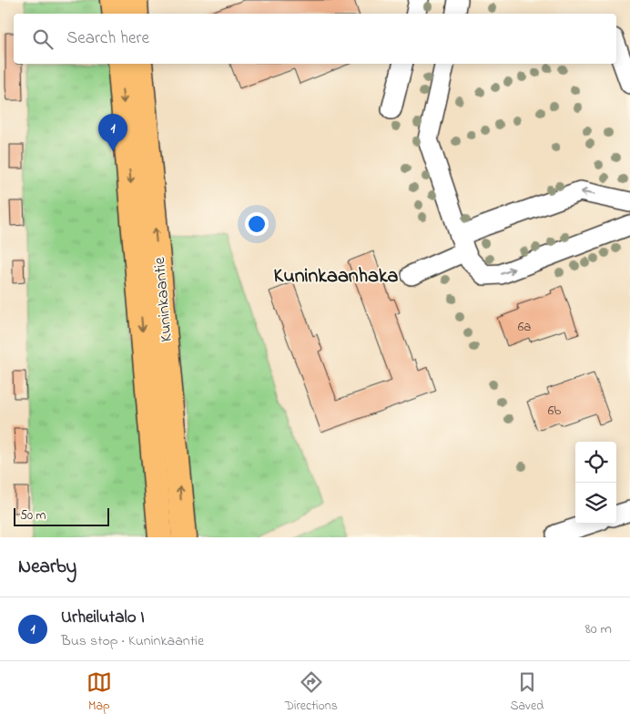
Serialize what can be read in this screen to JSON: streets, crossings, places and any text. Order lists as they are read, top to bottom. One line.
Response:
{"streets":{"main road":["Kuninkaantie"]},"districts":["Kuninkaanhaka"],"house_numbers":["6a","6b"],"scale_bar":"50 m","page":{"search":"Search here","pins":"1","scale":"50 m","heading":"Nearby","list":[{"mark":"1","name":"Urheilutalo I","note":"Bus stop · Kuninkaantie","value":"80 m"}],"nav":["Map","Directions","Saved"]}}
